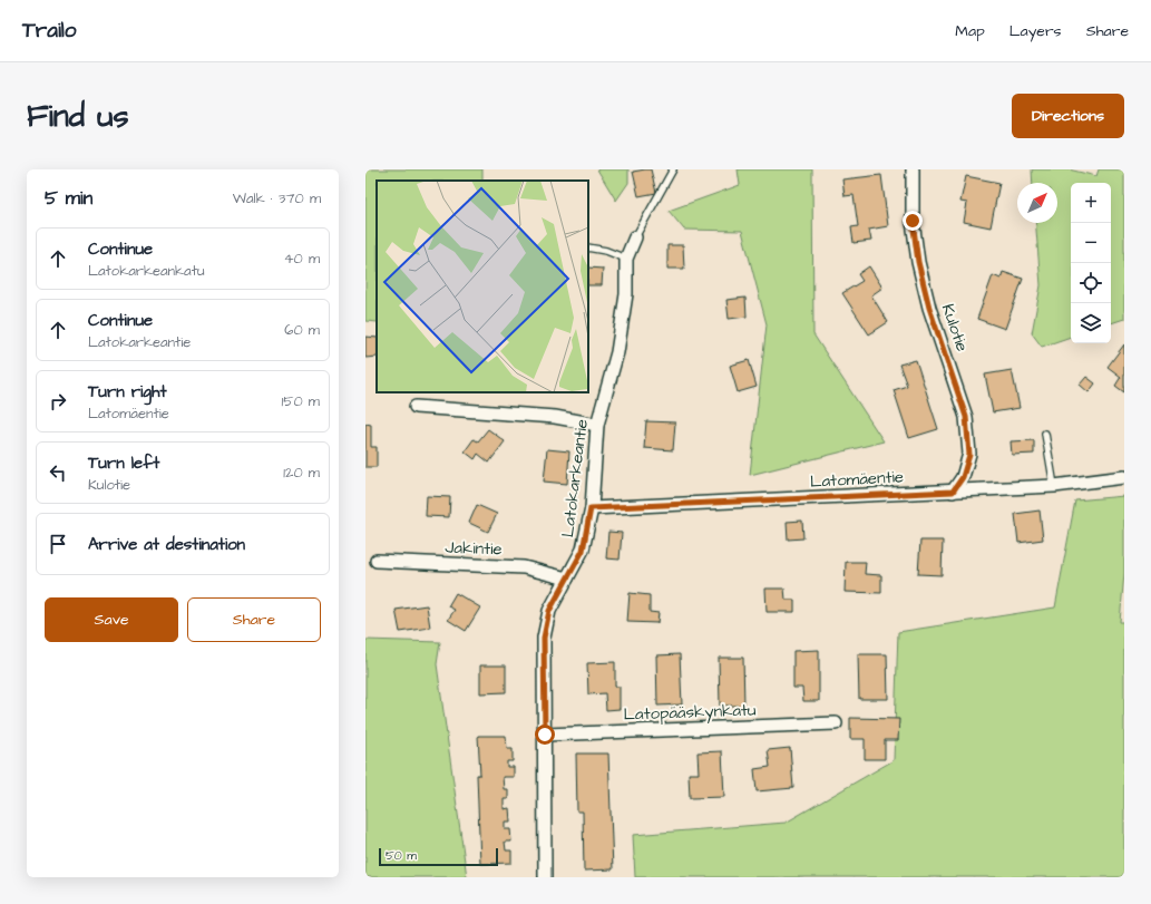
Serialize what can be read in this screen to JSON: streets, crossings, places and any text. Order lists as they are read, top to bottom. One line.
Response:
{"streets":{"street":["Kulotie","Latokarkeantie","Latomäentie","Jakintie","Latopääskynkatu"]},"crossings":[["Kulotie","Latomäentie"],["Latokarkeantie","Latomäentie"],["Latokarkeantie","Jakintie"],["Latokarkeantie","Latopääskynkatu"]],"scale_bar":"50 m","north":"top right","page":{"header":"Trailo","nav":["Map","Layers","Share"],"buttons":["Directions",["Save","Share"]],"title":"Find us","heading":["5 min","Walk · 370 m"],"map_buttons":["+","−"],"list":[["Continue","Latokarkeankatu","40 m"],["Continue","Latokarkeantie","60 m"],["Turn right","Latomäentie","150 m"],["Turn left","Kulotie","120 m"],"Arrive at destination"],"scale":"50 m"}}
